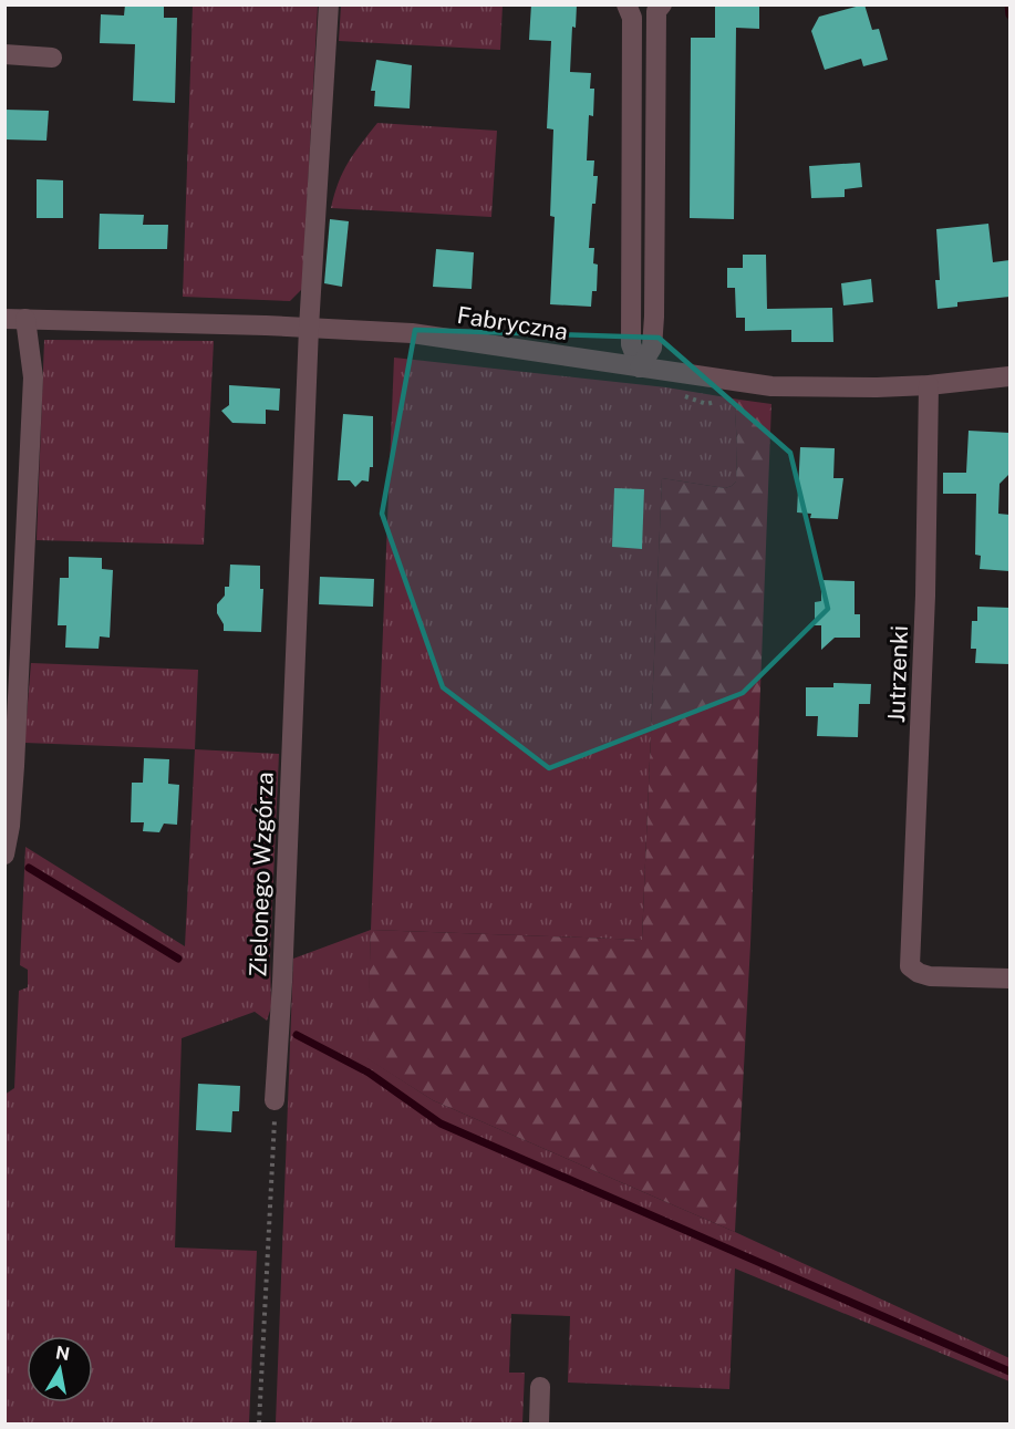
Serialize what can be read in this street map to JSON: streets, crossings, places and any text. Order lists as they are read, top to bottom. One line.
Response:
{"streets":{"street":["Fabryczna","Jutrzenki","Zielonego Wzgórza"]},"crossings":[["Fabryczna","Jutrzenki"],["Fabryczna","Zielonego Wzgórza"]],"north":"top"}
